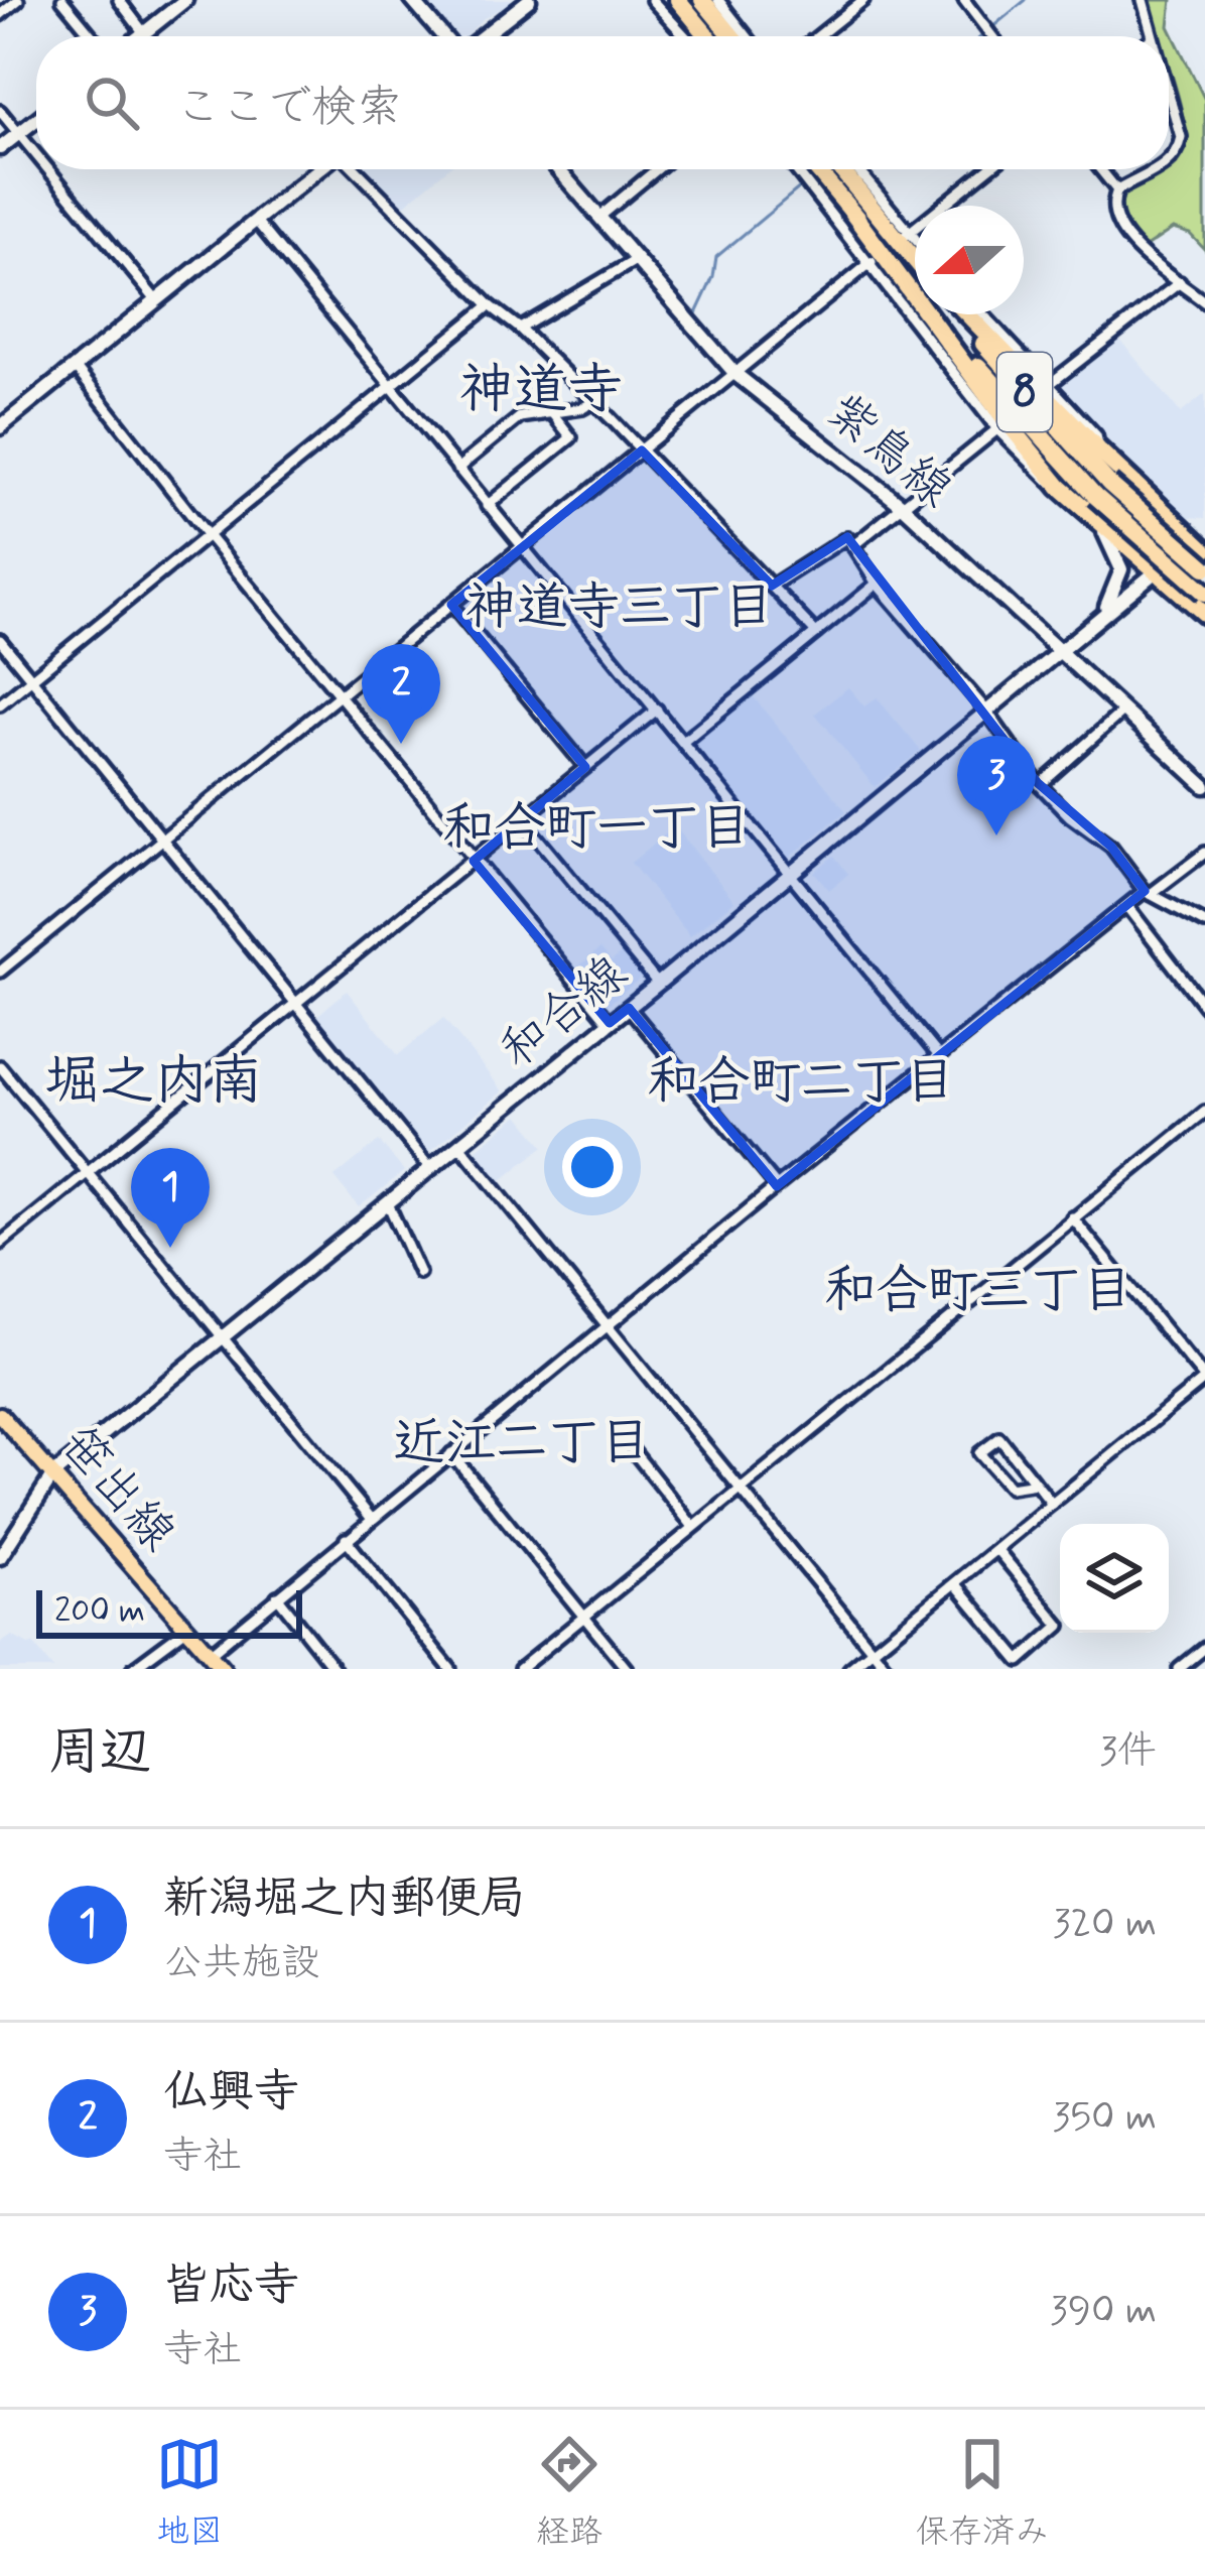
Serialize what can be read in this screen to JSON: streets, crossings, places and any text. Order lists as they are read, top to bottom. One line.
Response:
{"streets":{"highway":["8"],"main road":["紫鳥線","和合線","笹出線"]},"crossings":[["紫鳥線","和合線"],["和合線","笹出線"]],"districts":["神道寺","神道寺三丁目","和合町一丁目","堀之内南","和合町二丁目","和合町三丁目","近江二丁目"],"scale_bar":"200 m","north":"left","page":{"search":"ここで検索","pins":["2","3","1"],"scale":"200 m","heading":["周辺","3件"],"list":[{"mark":"1","name":"新潟堀之内郵便局","note":"公共施設","value":"320 m"},{"mark":"2","name":"仏興寺","note":"寺社","value":"350 m"},{"mark":"3","name":"皆応寺","note":"寺社","value":"390 m"}],"nav":["地図","経路","保存済み"]}}
